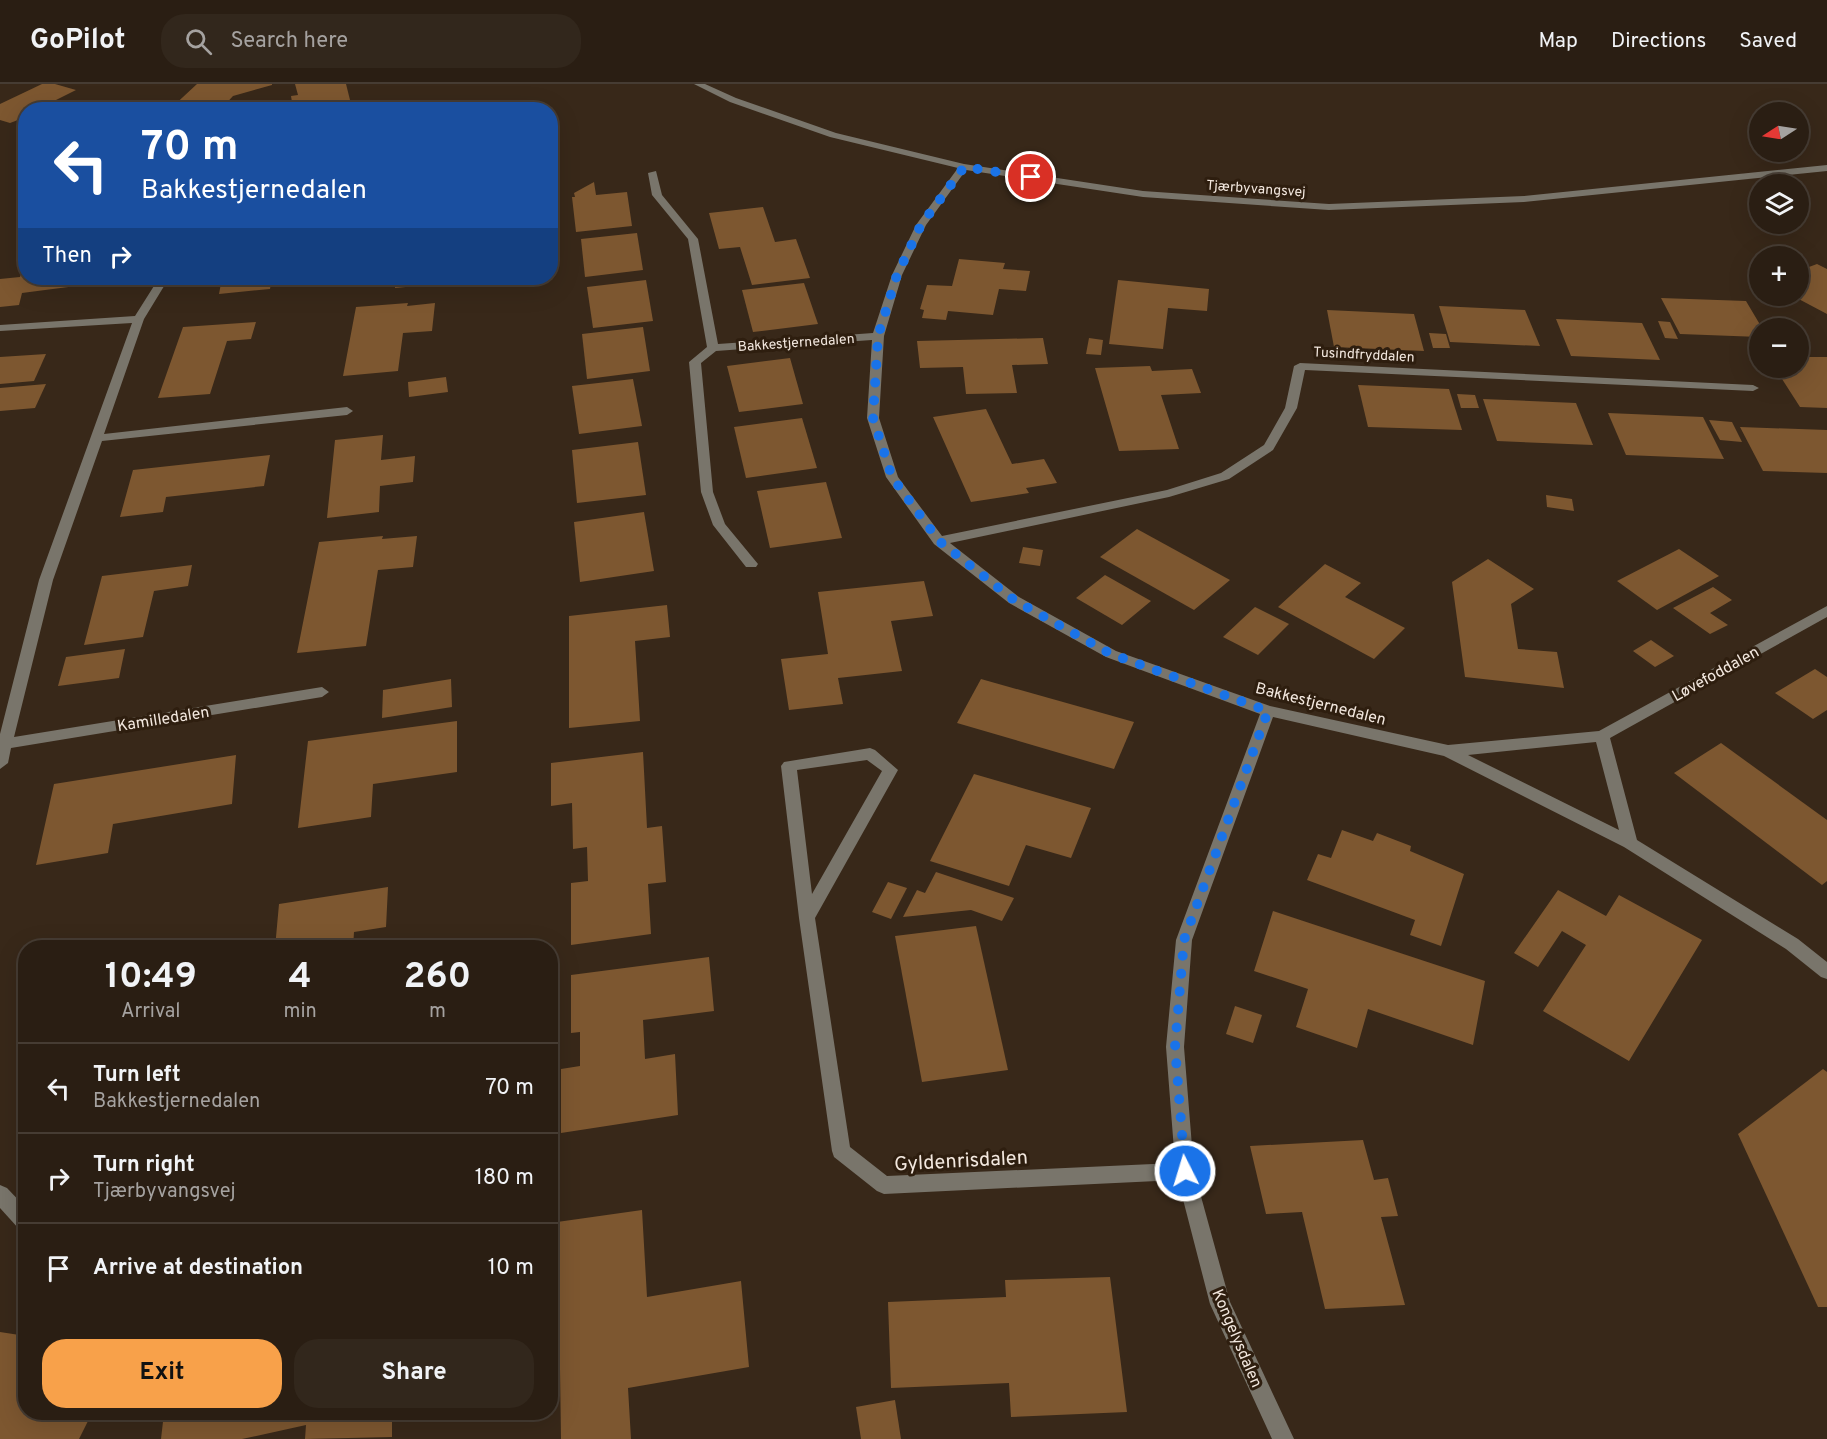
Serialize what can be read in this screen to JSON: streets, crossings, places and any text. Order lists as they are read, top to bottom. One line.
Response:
{"streets":{"street":["Tjærbyvangsvej","Bakkestjernedalen","Tusindfryddalen","Løvefoddalen","Kamilledalen","Gyldenrisdalen","Kongelysdalen"]},"crossings":[["Tjærbyvangsvej","Bakkestjernedalen"],["Bakkestjernedalen","Tusindfryddalen"],["Bakkestjernedalen","Løvefoddalen"],["Bakkestjernedalen","Kongelysdalen"],["Gyldenrisdalen","Kongelysdalen"]],"north":"left","page":{"header":"GoPilot","search":"Search here","nav":["Map","Directions","Saved"],"map_buttons":["+","−"],"turn":["70 m","Bakkestjernedalen"],"then":"Then","eta":["10:49","Arrival","4","min","260","m"],"list":[{"name":"Turn left","note":"Bakkestjernedalen","value":"70 m"},{"name":"Turn right","note":"Tjærbyvangsvej","value":"180 m"},{"name":"Arrive at destination","value":"10 m"}],"buttons":["Exit","Share"]}}
